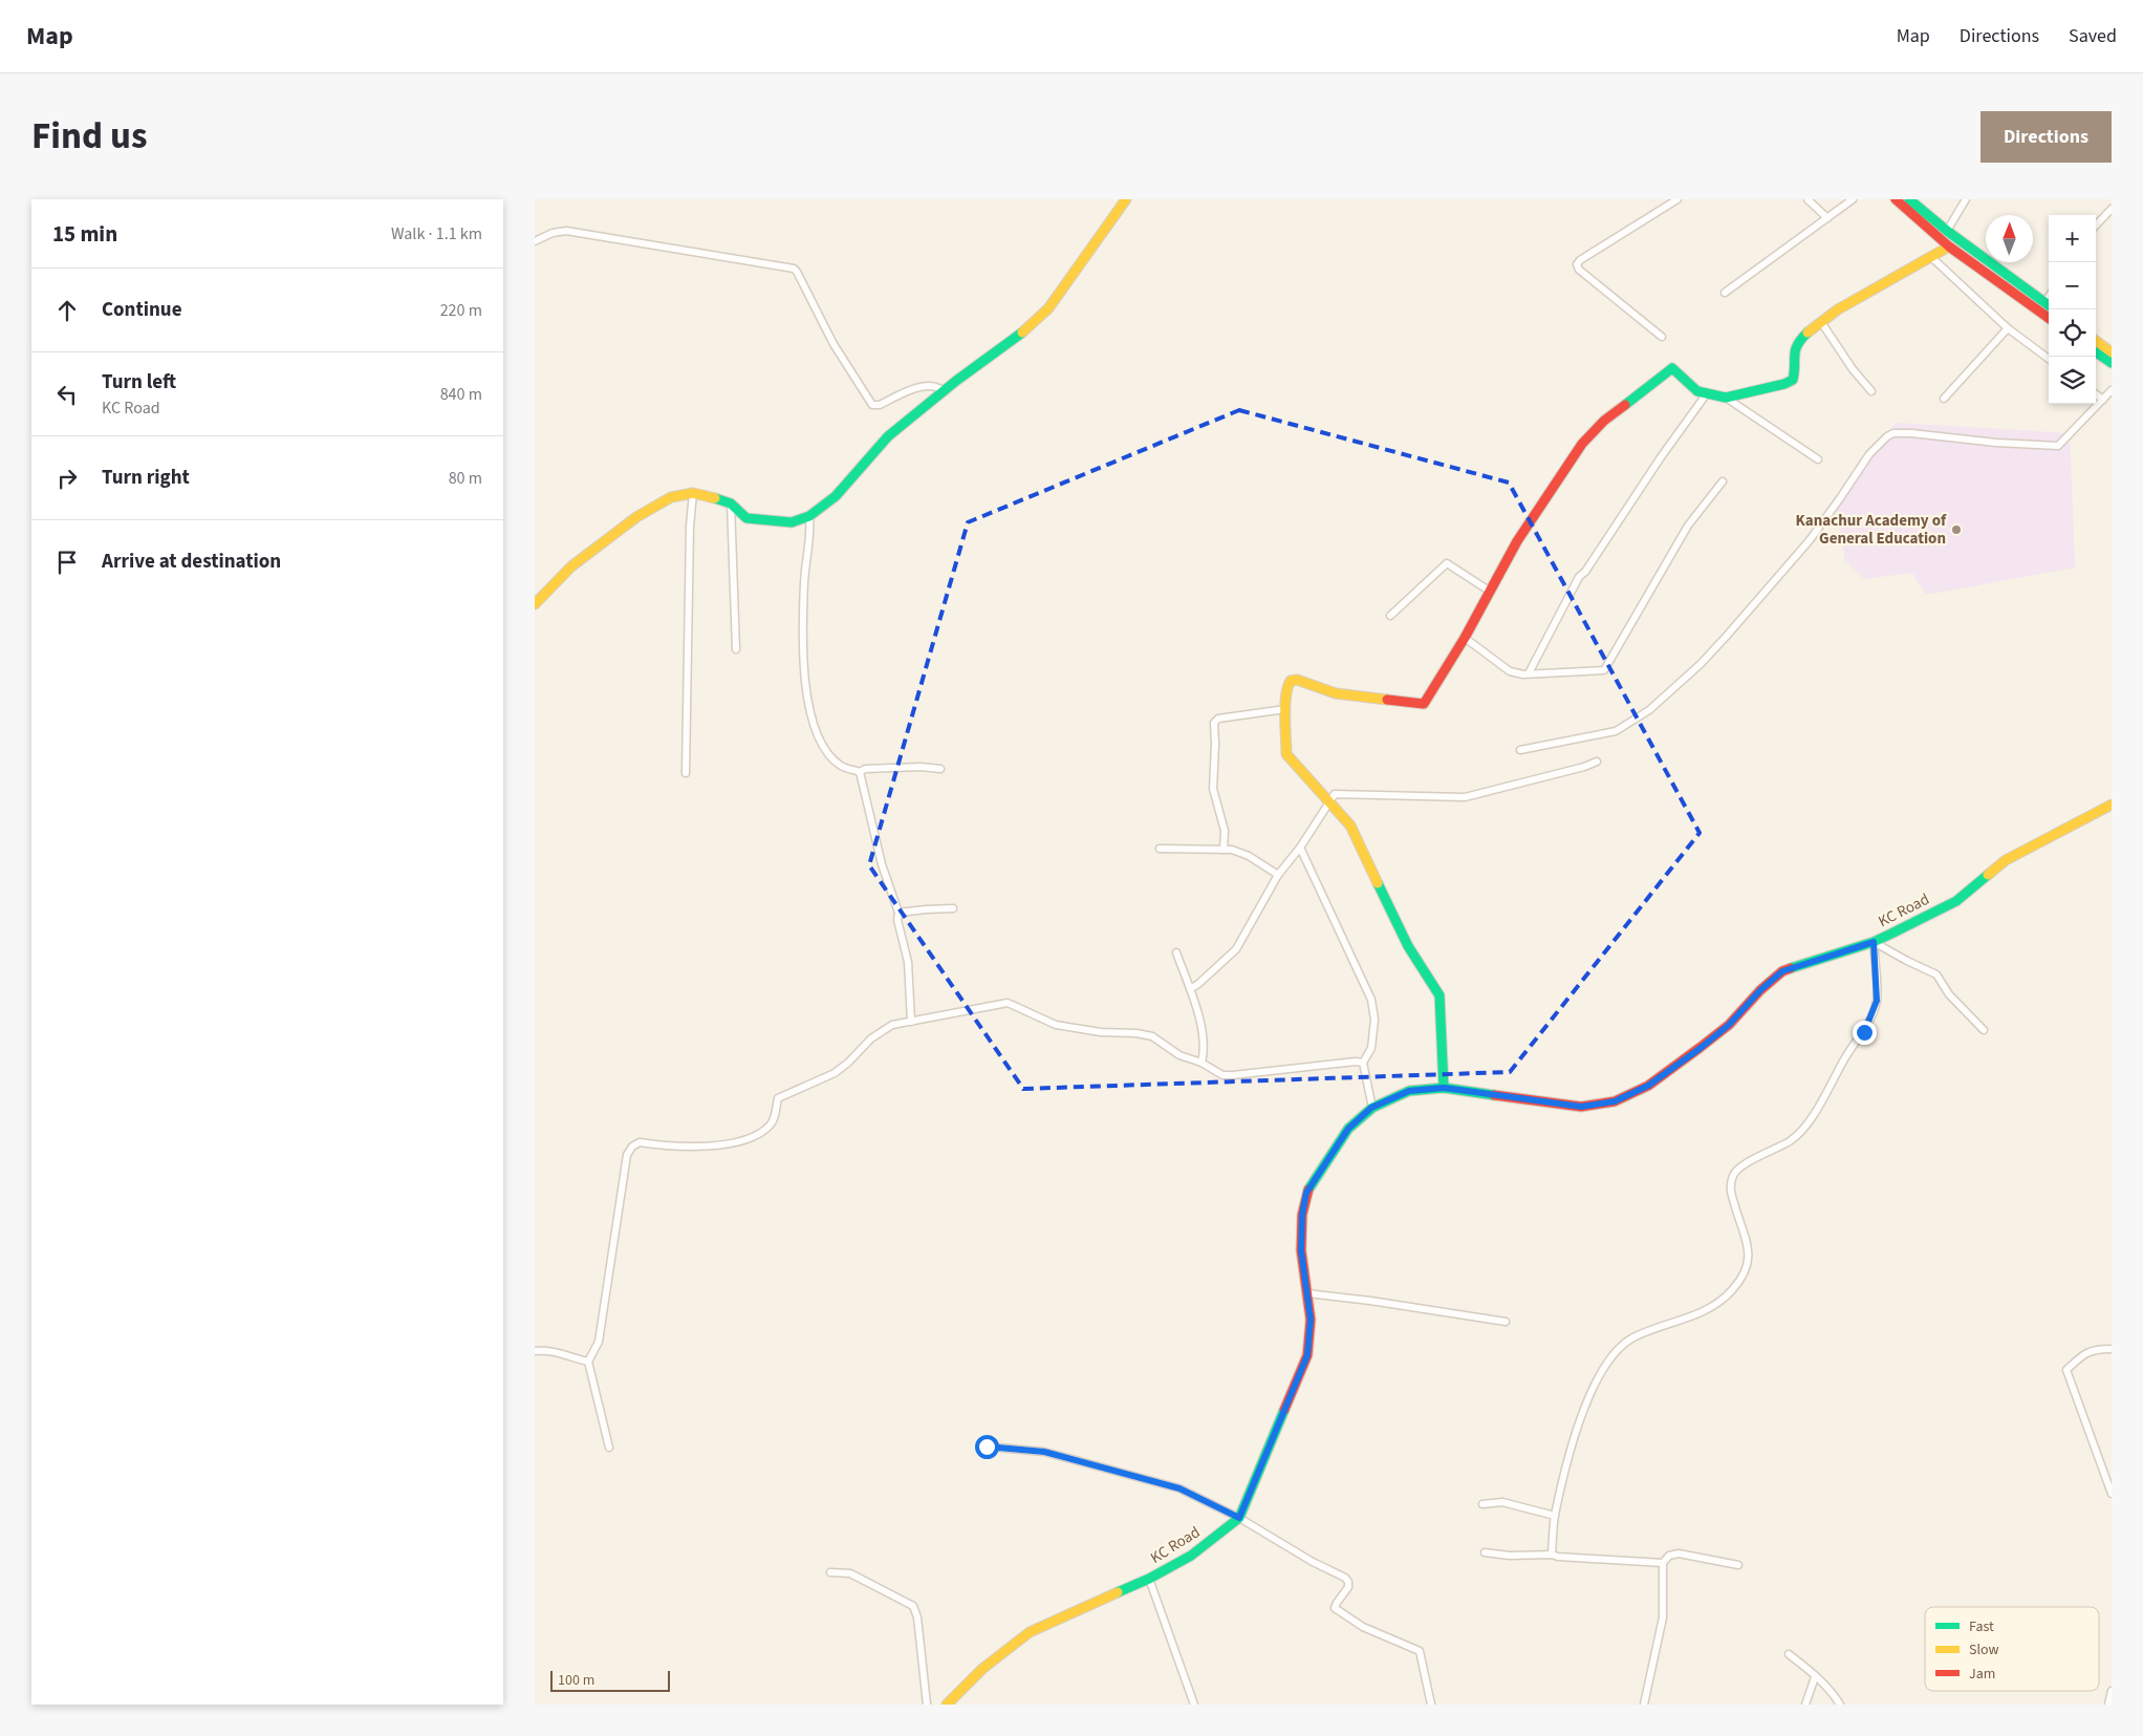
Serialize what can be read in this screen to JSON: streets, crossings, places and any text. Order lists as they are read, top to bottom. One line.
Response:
{"streets":{"main road":["KC Road"]},"places":["Kanachur Academy of General Education"],"legend":["Fast","Slow","Jam"],"scale_bar":"100 m","north":"top","page":{"header":"Map","nav":["Map","Directions","Saved"],"title":"Find us","buttons":"Directions","heading":["15 min","Walk · 1.1 km"],"map_buttons":["+","−"],"list":[["Continue","220 m"],["Turn left","KC Road","840 m"],["Turn right","80 m"],"Arrive at destination"],"scale":"100 m"}}
